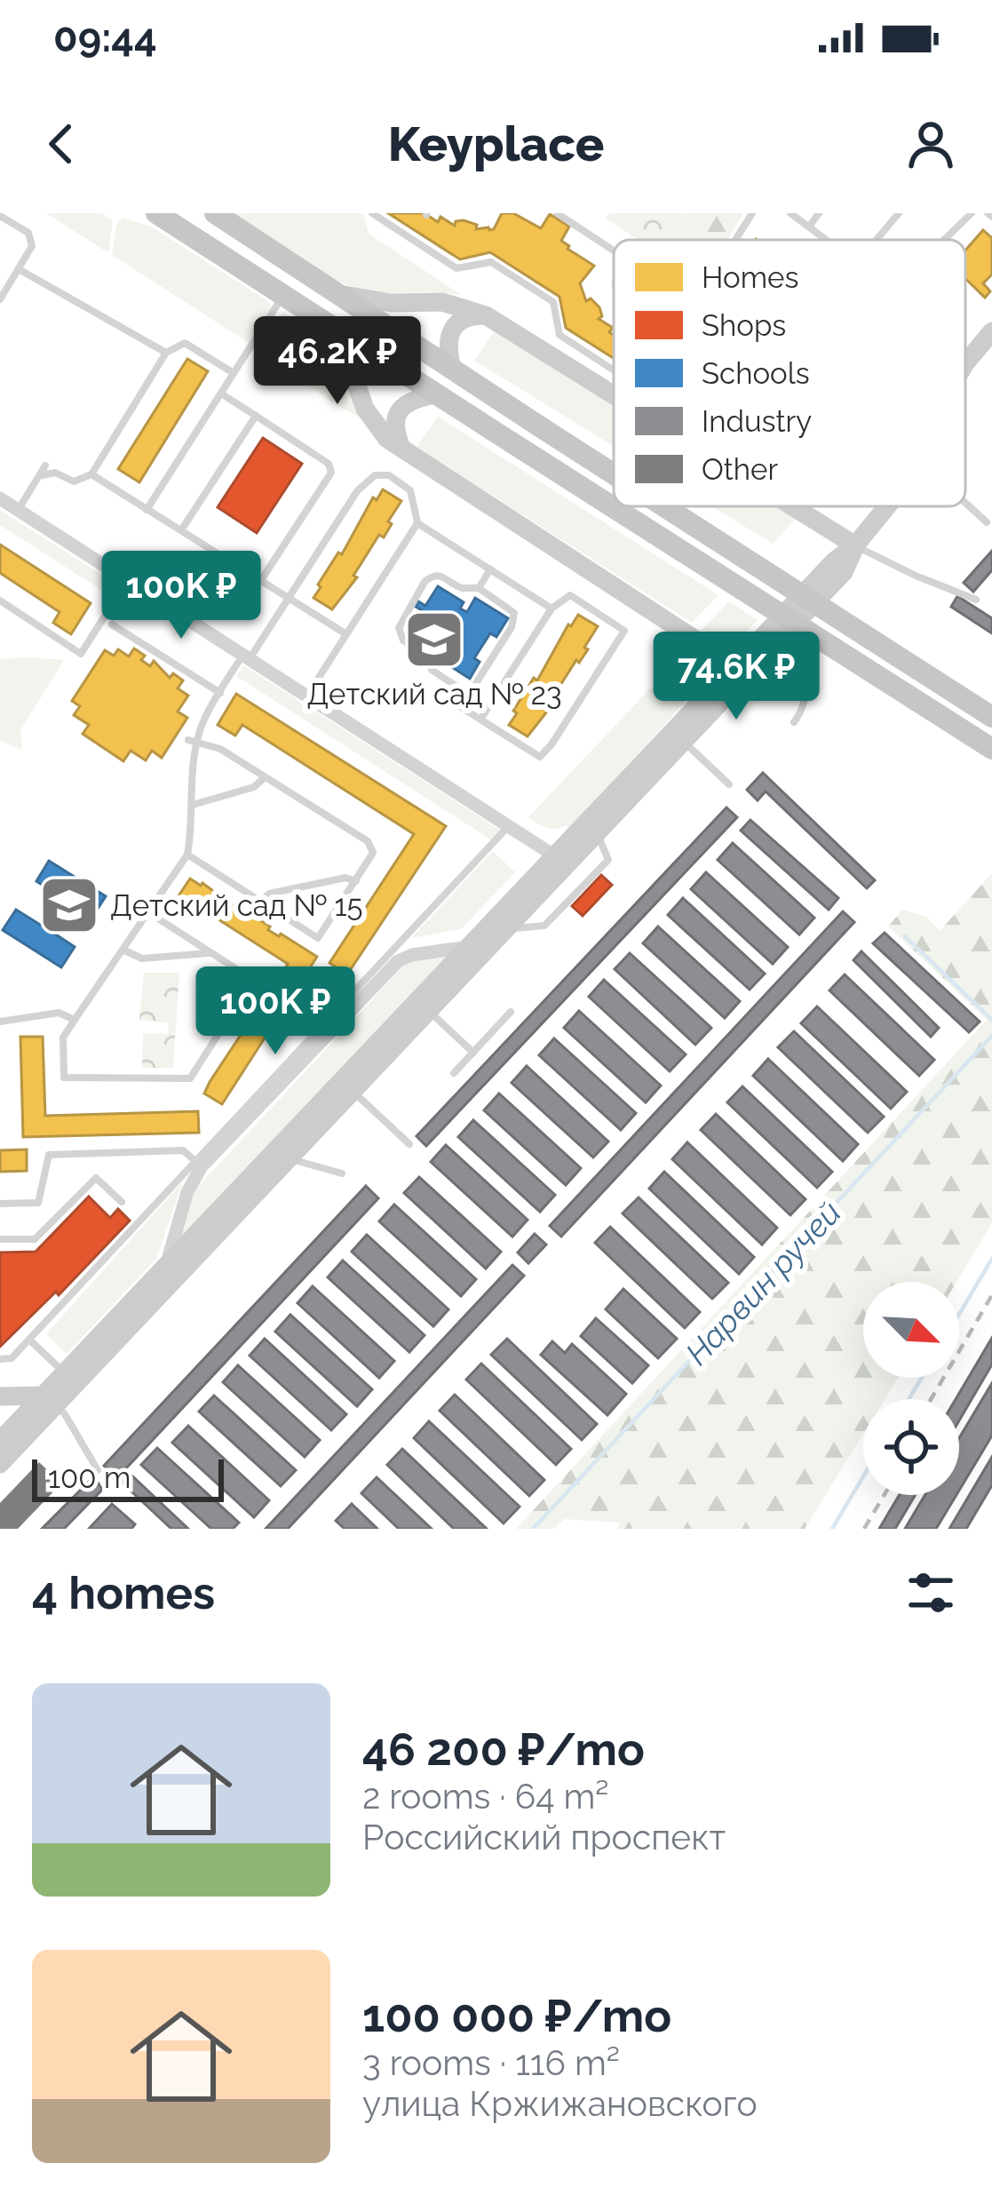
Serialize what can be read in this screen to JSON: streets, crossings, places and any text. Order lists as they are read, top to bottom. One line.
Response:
{"water":["Нарвин ручей"],"places":{"school or university":["Детский сад № 23","Детский сад № 15"]},"legend":["Homes","Shops","Schools","Industry","Other"],"scale_bar":"100 m","north":"bottom right","page":{"status":"09:44","header":"Keyplace","price":["46.2K ₽","100K ₽","74.6K ₽","100K ₽"],"scale":"100 m","heading":"4 homes","list":[{"name":"46 200 ₽/mo","note":"2 rooms · 64 m² · Российский проспект"},{"name":"100 000 ₽/mo","note":"3 rooms · 116 m² · улица Кржижановского"}]}}
